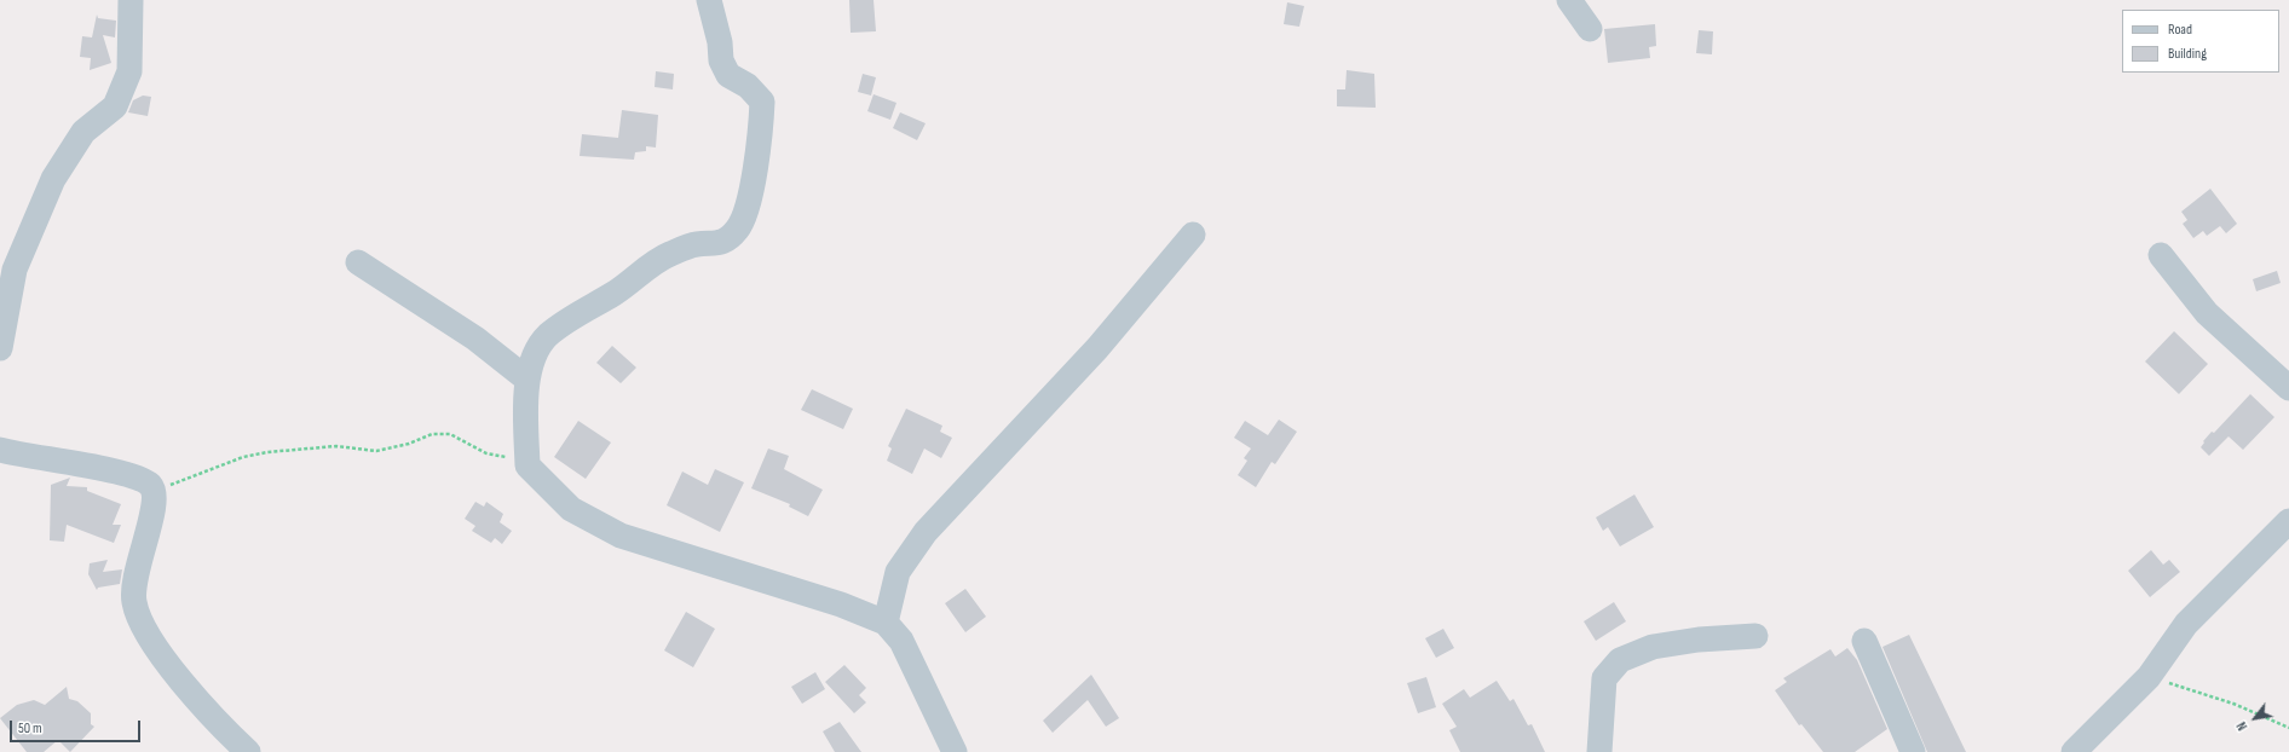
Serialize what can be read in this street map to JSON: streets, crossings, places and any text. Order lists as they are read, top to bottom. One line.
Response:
{"legend":["Road","Building"],"scale_bar":"50 m","north":"bottom left"}
